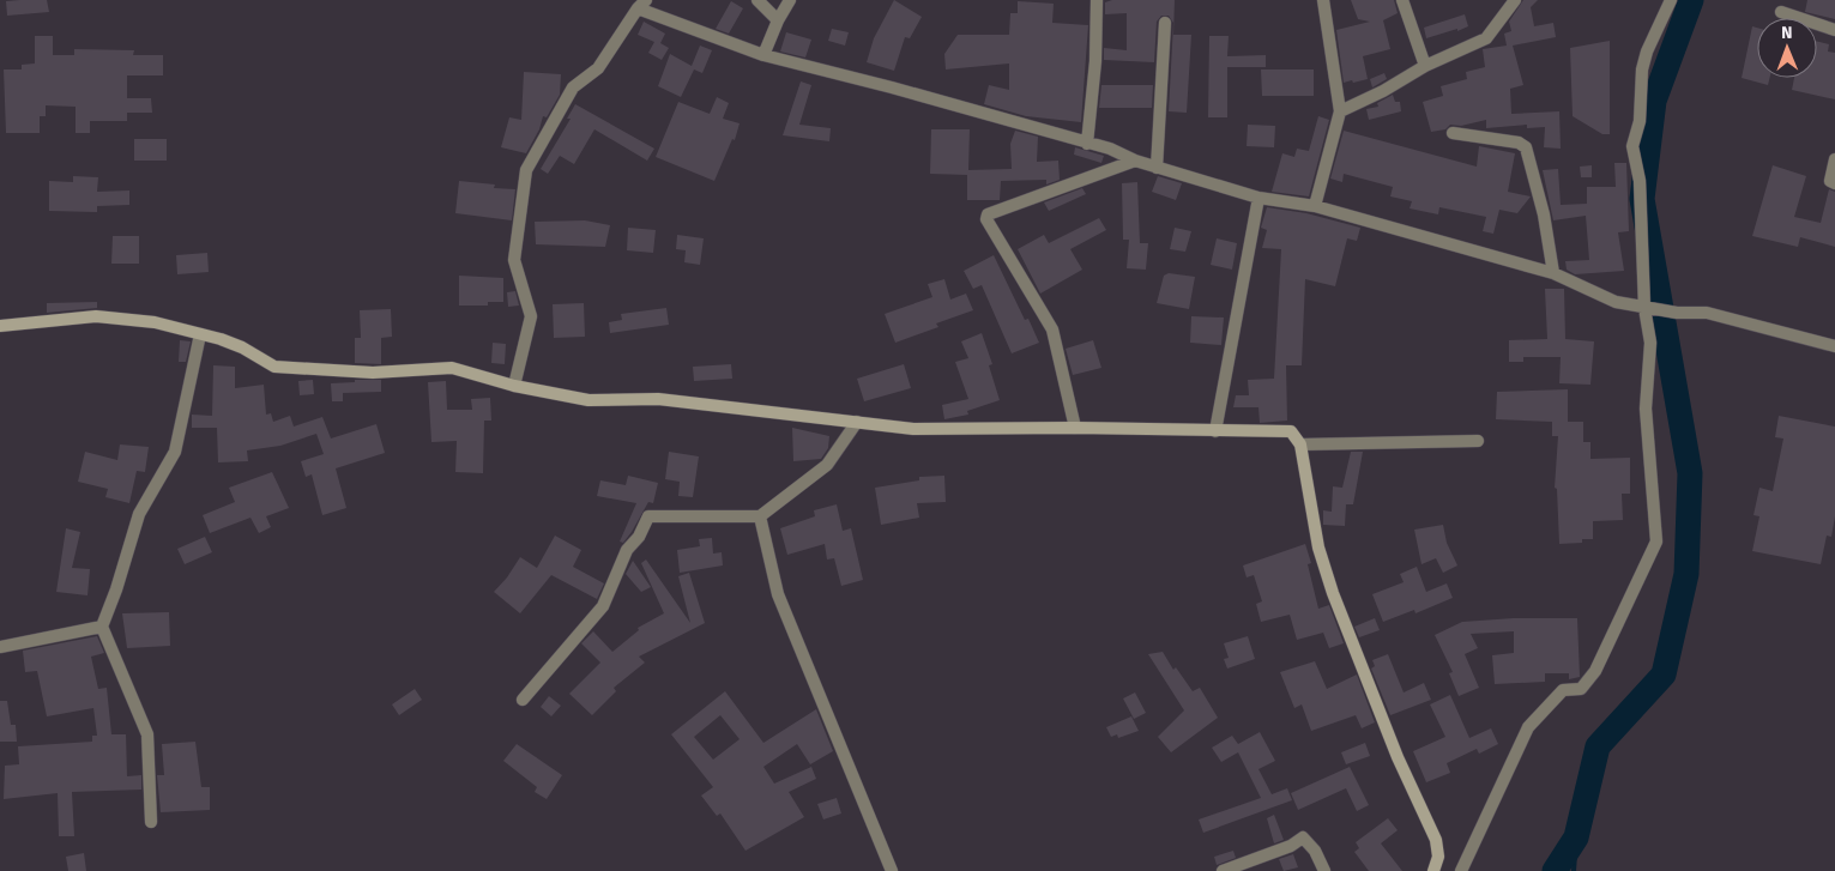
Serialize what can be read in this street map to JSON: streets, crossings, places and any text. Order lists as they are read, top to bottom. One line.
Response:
{"north":"top"}
